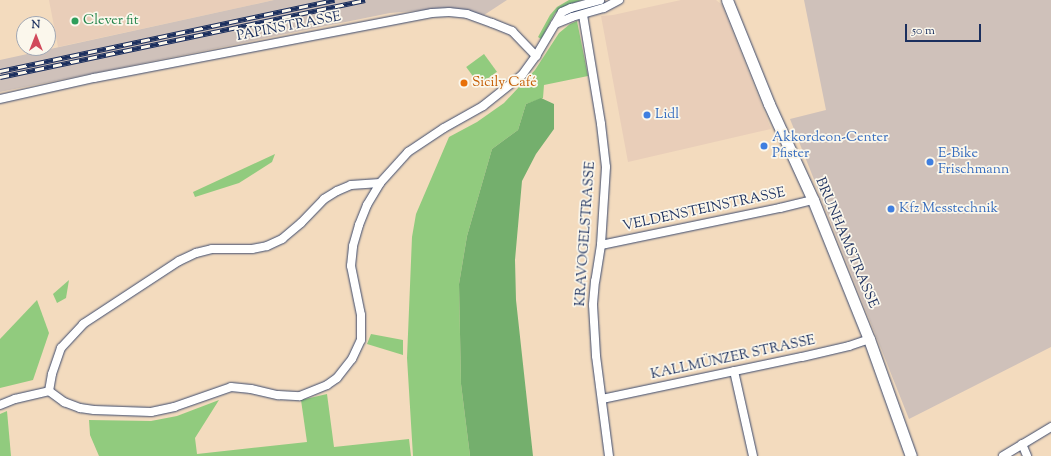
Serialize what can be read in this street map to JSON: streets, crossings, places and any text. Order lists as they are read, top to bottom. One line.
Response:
{"streets":{"street":["PAPINSTRASSE","VELDENSTEINSTRASSE","KRAVOGELSTRASSE","BRUNHAMSTRASSE","KALLMÜNZER STRASSE"]},"crossings":[["VELDENSTEINSTRASSE","KRAVOGELSTRASSE"],["VELDENSTEINSTRASSE","BRUNHAMSTRASSE"],["KRAVOGELSTRASSE","KALLMÜNZER STRASSE"],["BRUNHAMSTRASSE","KALLMÜNZER STRASSE"]],"places":["Clever fit","Sicily Café","Lidl","Akkordeon-Center Pfister","E-Bike Frischmann","Kfz Messtechnik"],"scale_bar":"50 m","north":"top"}
